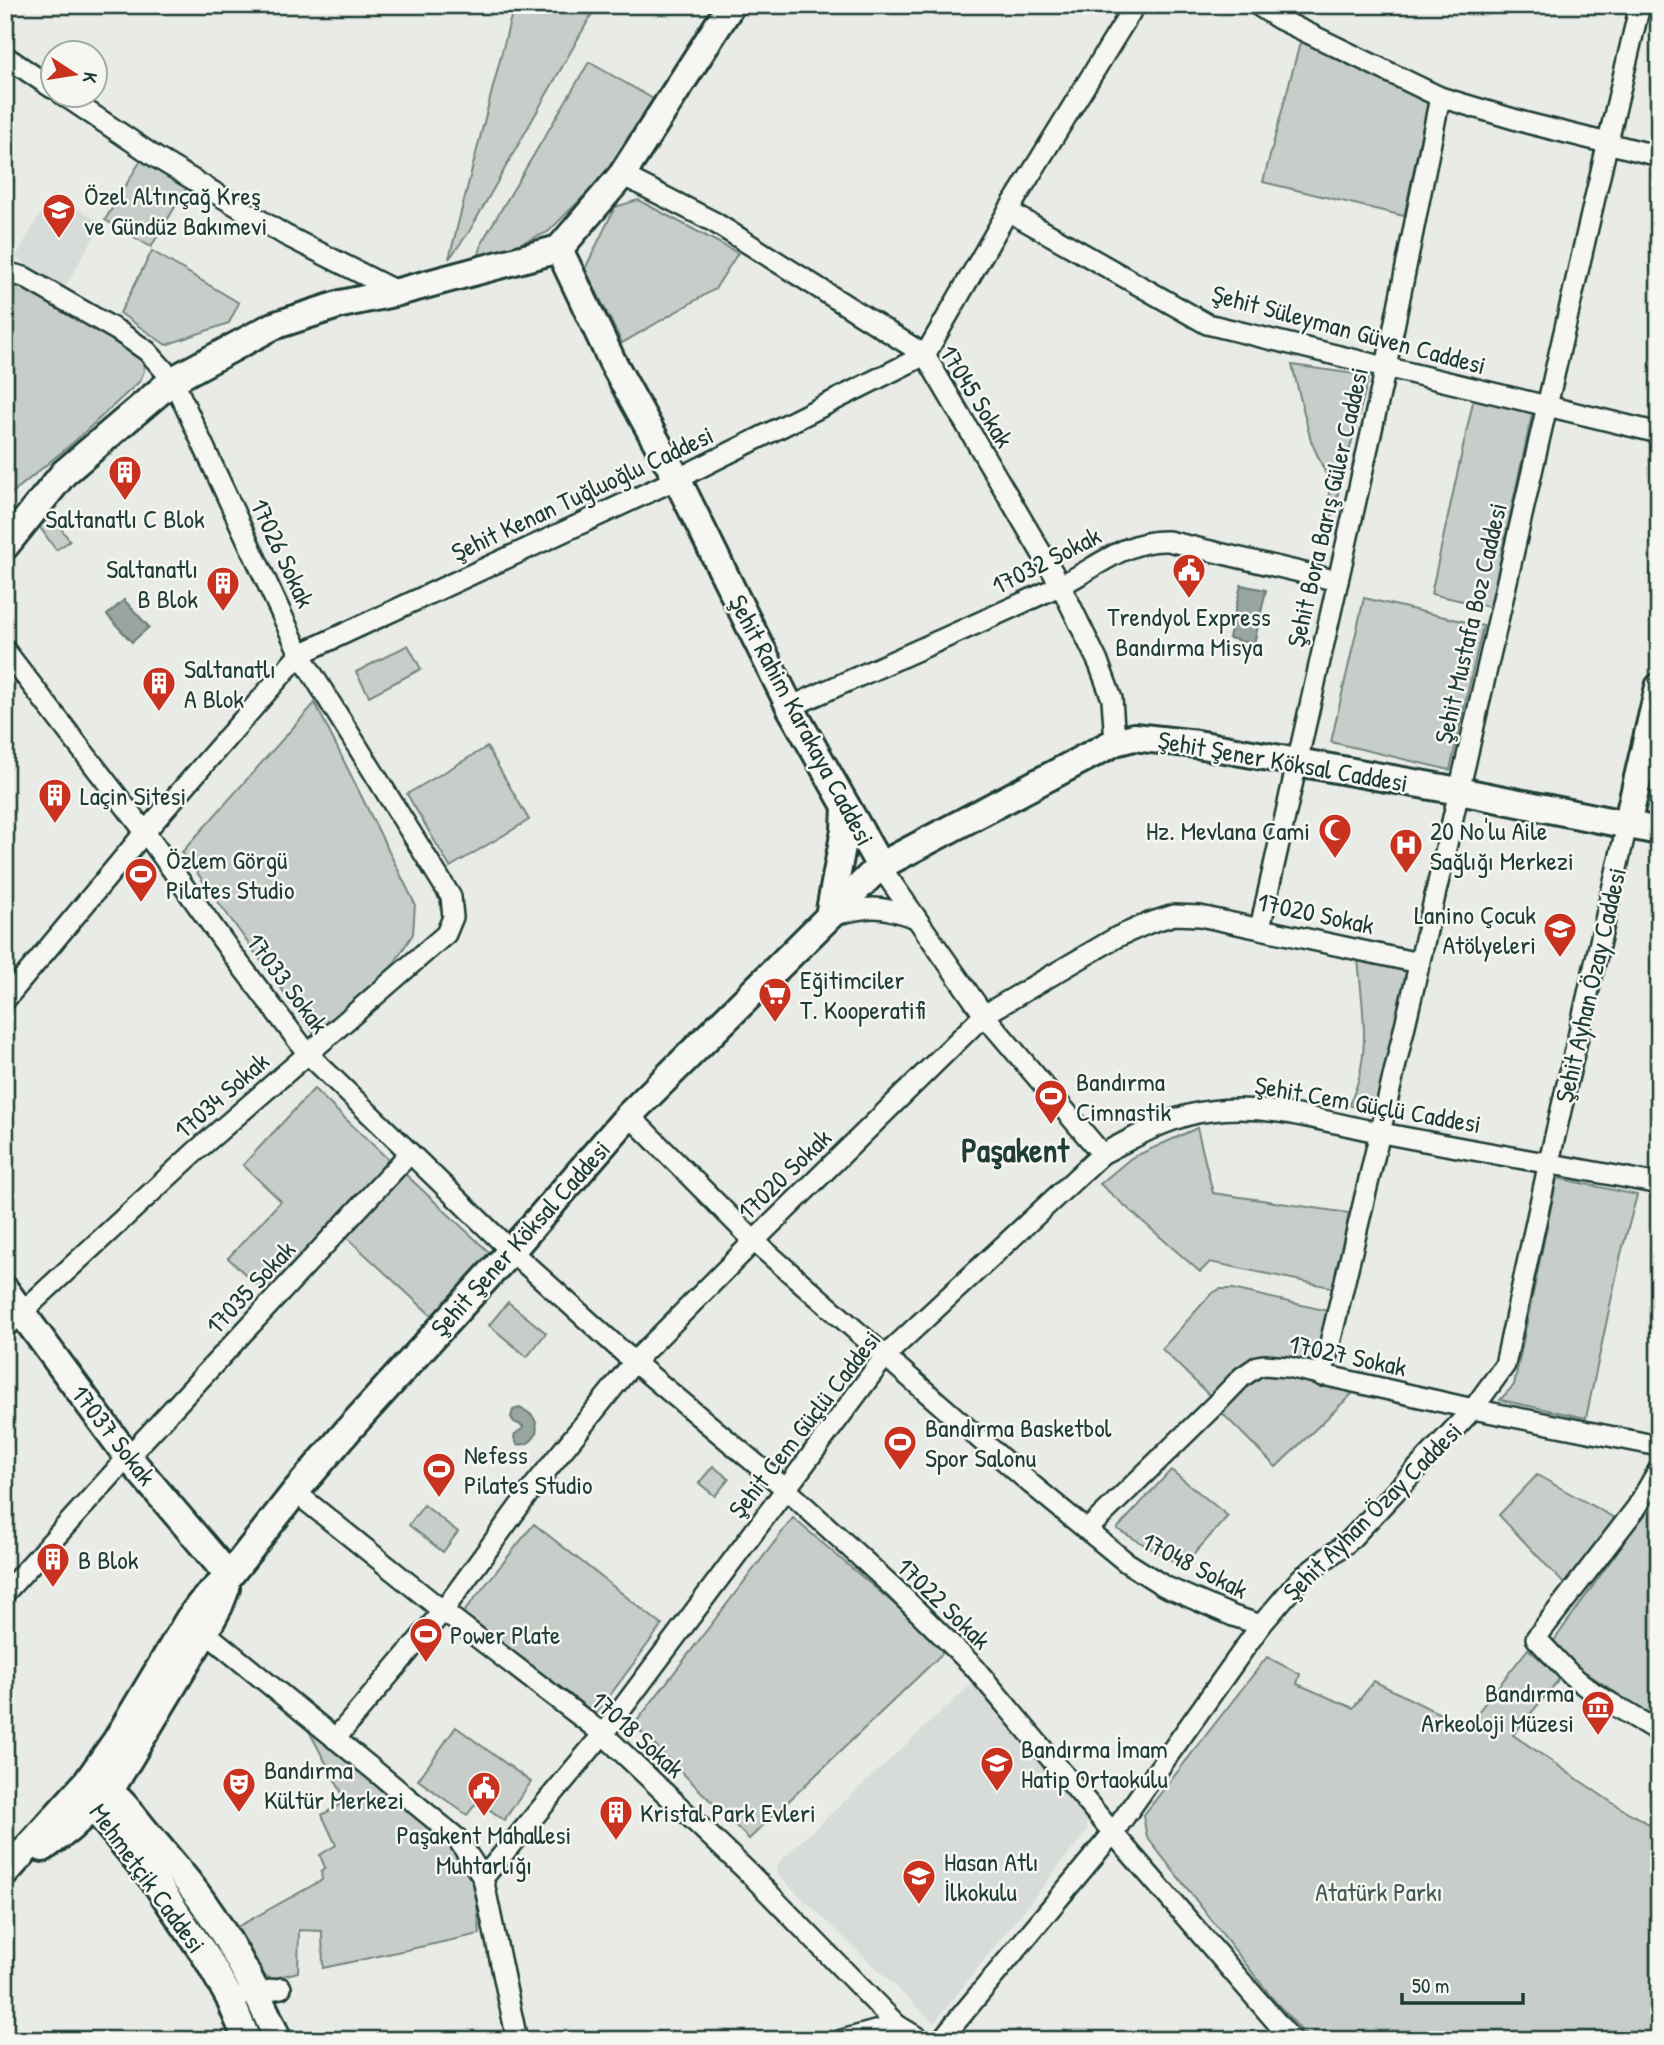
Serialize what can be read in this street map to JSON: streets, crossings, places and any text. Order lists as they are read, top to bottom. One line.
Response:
{"streets":{"main road":["Şehit Rahim Karakaya Caddesi","Şehit Şener Köksal Caddesi","Şehit Ayhan Özay Caddesi","17037 Sokak","Mehmetçik Caddesi"],"street":["Şehit Süleyman Güven Caddesi","17045 Sokak","Şehit Kenan Tuğluoğlu Caddesi","Şehit Bora Barış Güler Caddesi","17026 Sokak","17032 Sokak","Şehit Mustafa Boz Caddesi","17020 Sokak","17033 Sokak","17034 Sokak","Şehit Cem Güçlü Caddesi","17035 Sokak","17027 Sokak","17048 Sokak","17022 Sokak","17018 Sokak"]},"crossings":[["Şehit Süleyman Güven Caddesi","Şehit Bora Barış Güler Caddesi"],["Şehit Süleyman Güven Caddesi","Şehit Mustafa Boz Caddesi"],["17045 Sokak","Şehit Kenan Tuğluoğlu Caddesi"],["17045 Sokak","17032 Sokak"],["17045 Sokak","Şehit Şener Köksal Caddesi"],["Şehit Kenan Tuğluoğlu Caddesi","17026 Sokak"],["Şehit Kenan Tuğluoğlu Caddesi","Şehit Rahim Karakaya Caddesi"],["Şehit Kenan Tuğluoğlu Caddesi","17033 Sokak"],["Şehit Bora Barış Güler Caddesi","17032 Sokak"],["Şehit Bora Barış Güler Caddesi","Şehit Şener Köksal Caddesi"],["Şehit Bora Barış Güler Caddesi","17020 Sokak"],["17026 Sokak","17034 Sokak"],["17032 Sokak","Şehit Rahim Karakaya Caddesi"],["Şehit Mustafa Boz Caddesi","Şehit Şener Köksal Caddesi"],["Şehit Mustafa Boz Caddesi","17020 Sokak"],["Şehit Mustafa Boz Caddesi","Şehit Cem Güçlü Caddesi"],["Şehit Mustafa Boz Caddesi","17027 Sokak"],["Şehit Rahim Karakaya Caddesi","Şehit Şener Köksal Caddesi"],["Şehit Rahim Karakaya Caddesi","17020 Sokak"],["Şehit Rahim Karakaya Caddesi","Şehit Cem Güçlü Caddesi"],["Şehit Şener Köksal Caddesi","17033 Sokak"],["Şehit Şener Köksal Caddesi","Şehit Ayhan Özay Caddesi"],["Şehit Şener Köksal Caddesi","17037 Sokak"],["Şehit Şener Köksal Caddesi","17022 Sokak"],["Şehit Şener Köksal Caddesi","17018 Sokak"],["Şehit Şener Köksal Caddesi","Mehmetçik Caddesi"],["17020 Sokak","17022 Sokak"],["17020 Sokak","17018 Sokak"],["17033 Sokak","17034 Sokak"],["17033 Sokak","17035 Sokak"],["17033 Sokak","17022 Sokak"],["Şehit Ayhan Özay Caddesi","Şehit Cem Güçlü Caddesi"],["Şehit Ayhan Özay Caddesi","17027 Sokak"],["Şehit Ayhan Özay Caddesi","17048 Sokak"],["Şehit Ayhan Özay Caddesi","17022 Sokak"],["17034 Sokak","17037 Sokak"],["Şehit Cem Güçlü Caddesi","17048 Sokak"],["Şehit Cem Güçlü Caddesi","17022 Sokak"],["Şehit Cem Güçlü Caddesi","17018 Sokak"],["17035 Sokak","17037 Sokak"],["17027 Sokak","17048 Sokak"]],"districts":["Paşakent"],"parks":["Atatürk Parkı"],"places":{"school or university":["Özel Altınçağ Kreş ve Gündüz Bakımevi","Lanino Çocuk Atölyeleri","Bandırma İmam Hatip Ortaokulu","Hasan Atlı İlkokulu"],"building":["Saltanatlı C Blok","Saltanatlı B Blok","Saltanatlı A Blok","Laçin Sitesi","B Blok","Kristal Park Evleri"],"public building":["Trendyol Express Bandırma Misya","Paşakent Mahallesi Muhtarlığı"],"mosque":["Hz. Mevlana Cami"],"hospital":["20 No'lu Aile Sağlığı Merkezi"],"sports":["Özlem Görgü Pilates Studio","Bandırma Cimnastik","Bandırma Basketbol Spor Salonu","Nefess Pilates Studio","Power Plate"],"supermarket":["Eğitimciler T. Kooperatifi"],"museum":["Bandırma Arkeoloji Müzesi"],"theatre":["Bandırma Kültür Merkezi"]},"scale_bar":"50 m","north":"right"}
